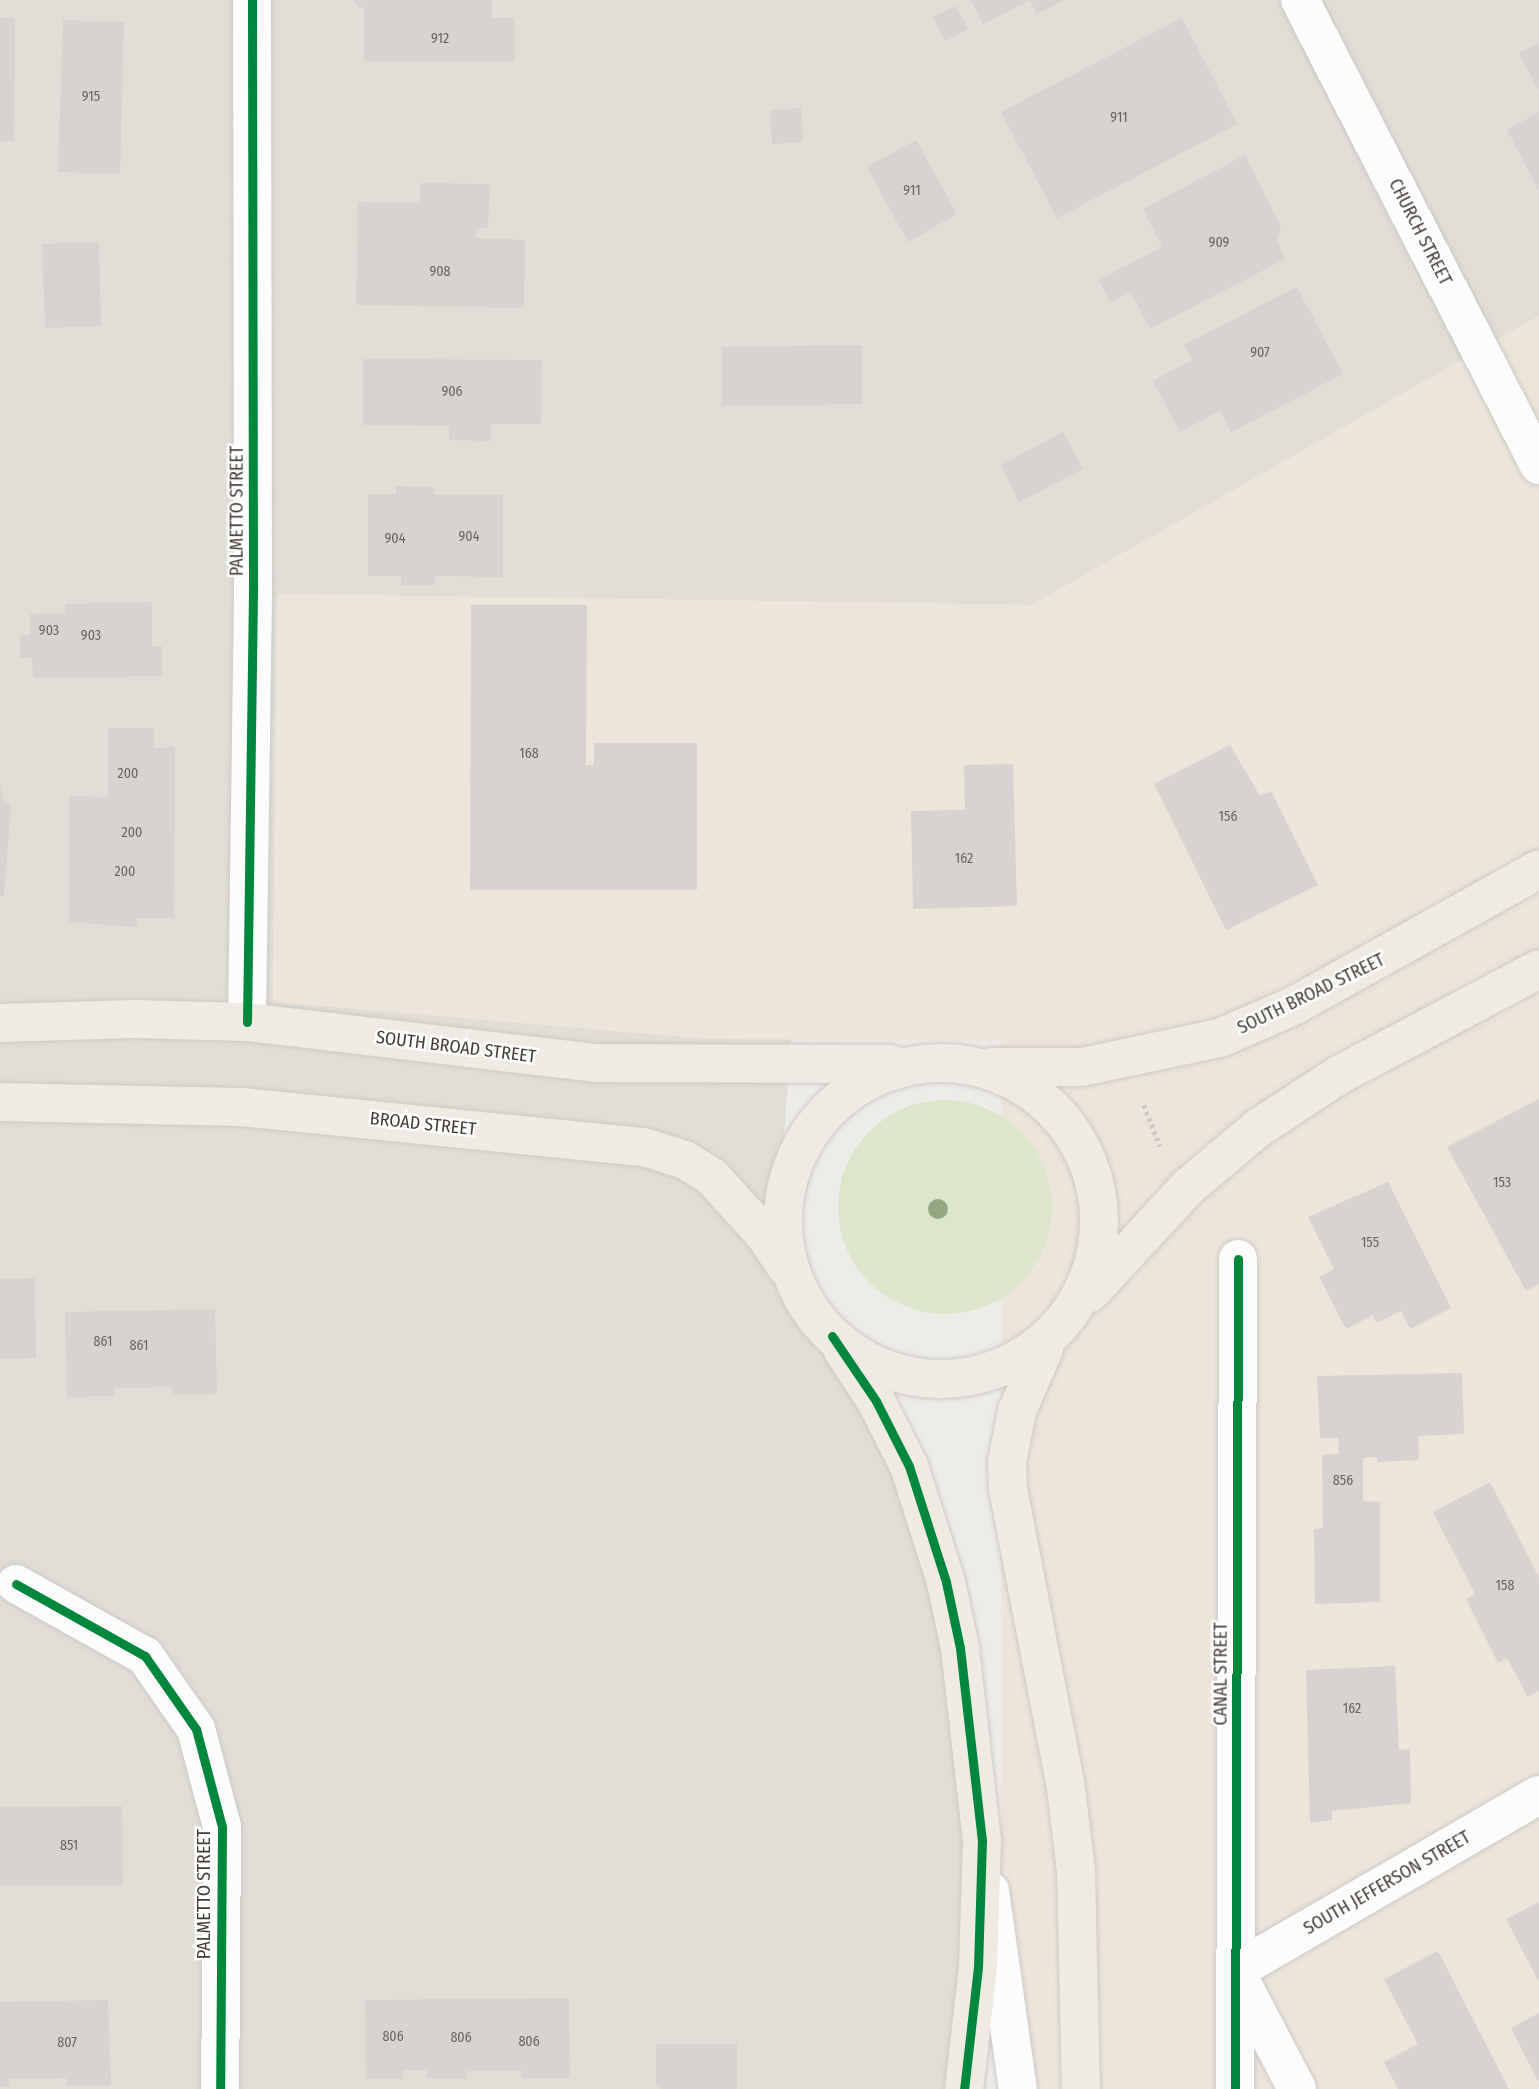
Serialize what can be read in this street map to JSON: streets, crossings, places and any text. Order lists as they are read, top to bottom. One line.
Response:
{"streets":{"main road":["SOUTH BROAD STREET","BROAD STREET"],"street":["CHURCH STREET","PALMETTO STREET","CANAL STREET","SOUTH JEFFERSON STREET"]},"crossings":[["PALMETTO STREET","SOUTH BROAD STREET"],["CANAL STREET","SOUTH JEFFERSON STREET"]],"house_numbers":["912","915","911","911","909","908","907","906","904","904","903","903","168","200","156","200","162","200","153","155","861","861","856","158","162","851","806","806","806","807"]}
